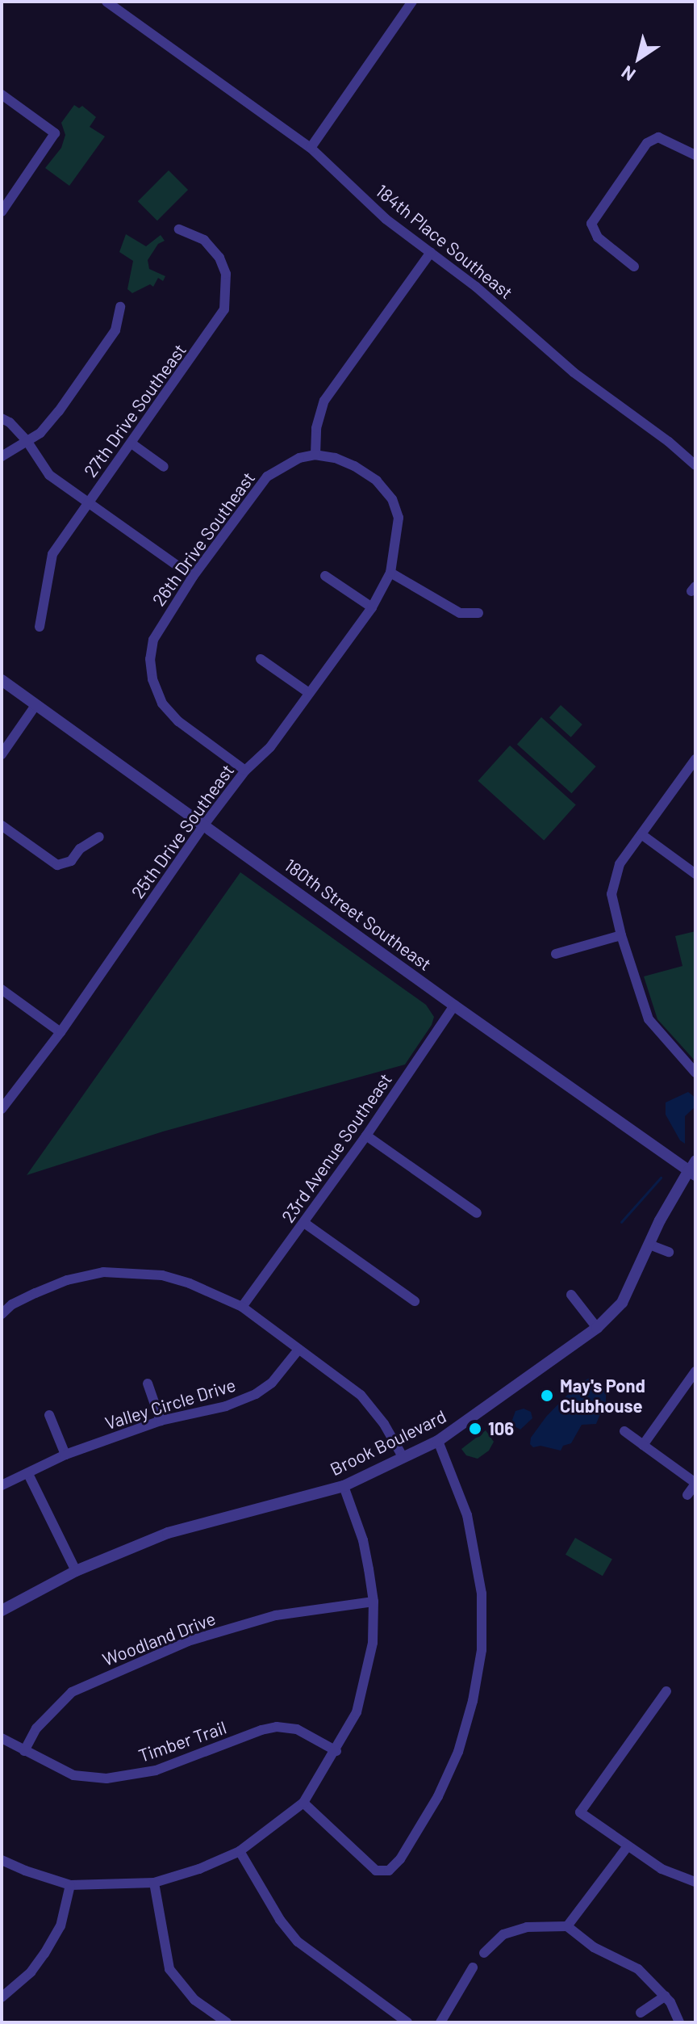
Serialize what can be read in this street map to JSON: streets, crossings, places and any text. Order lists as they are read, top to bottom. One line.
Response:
{"streets":{"street":["184th Place Southeast","27th Drive Southeast","26th Drive Southeast","25th Drive Southeast","180th Street Southeast","23rd Avenue Southeast","Valley Circle Drive","Brook Boulevard","Woodland Drive","Timber Trail"]},"crossings":[["26th Drive Southeast","25th Drive Southeast"],["25th Drive Southeast","180th Street Southeast"],["180th Street Southeast","23rd Avenue Southeast"],["180th Street Southeast","Brook Boulevard"],["Woodland Drive","Timber Trail"]],"places":["May's Pond Clubhouse","106"],"north":"bottom left"}
